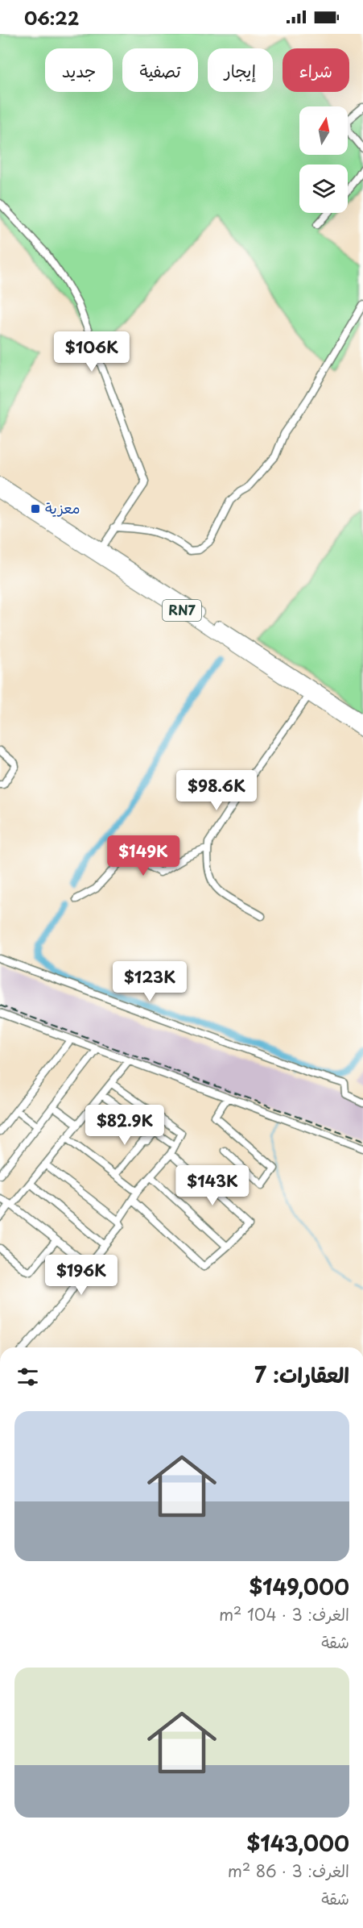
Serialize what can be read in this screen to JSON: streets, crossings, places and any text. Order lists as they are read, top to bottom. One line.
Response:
{"streets":{"main road":["RN7"]},"places":{"transit":["معزية"]},"north":"top","page":{"status":"06:22","chip":["شراء","إيجار","تصفية","جديد"],"price":["$106K","$98.6K","$149K","$123K","$82.9K","$143K","$196K"],"heading":"العقارات: 7","list":[{"name":"$149,000","note":"الغرف: 3 · 104 m² · شقة"},{"name":"$143,000","note":"الغرف: 3 · 86 m² · شقة"}]}}
